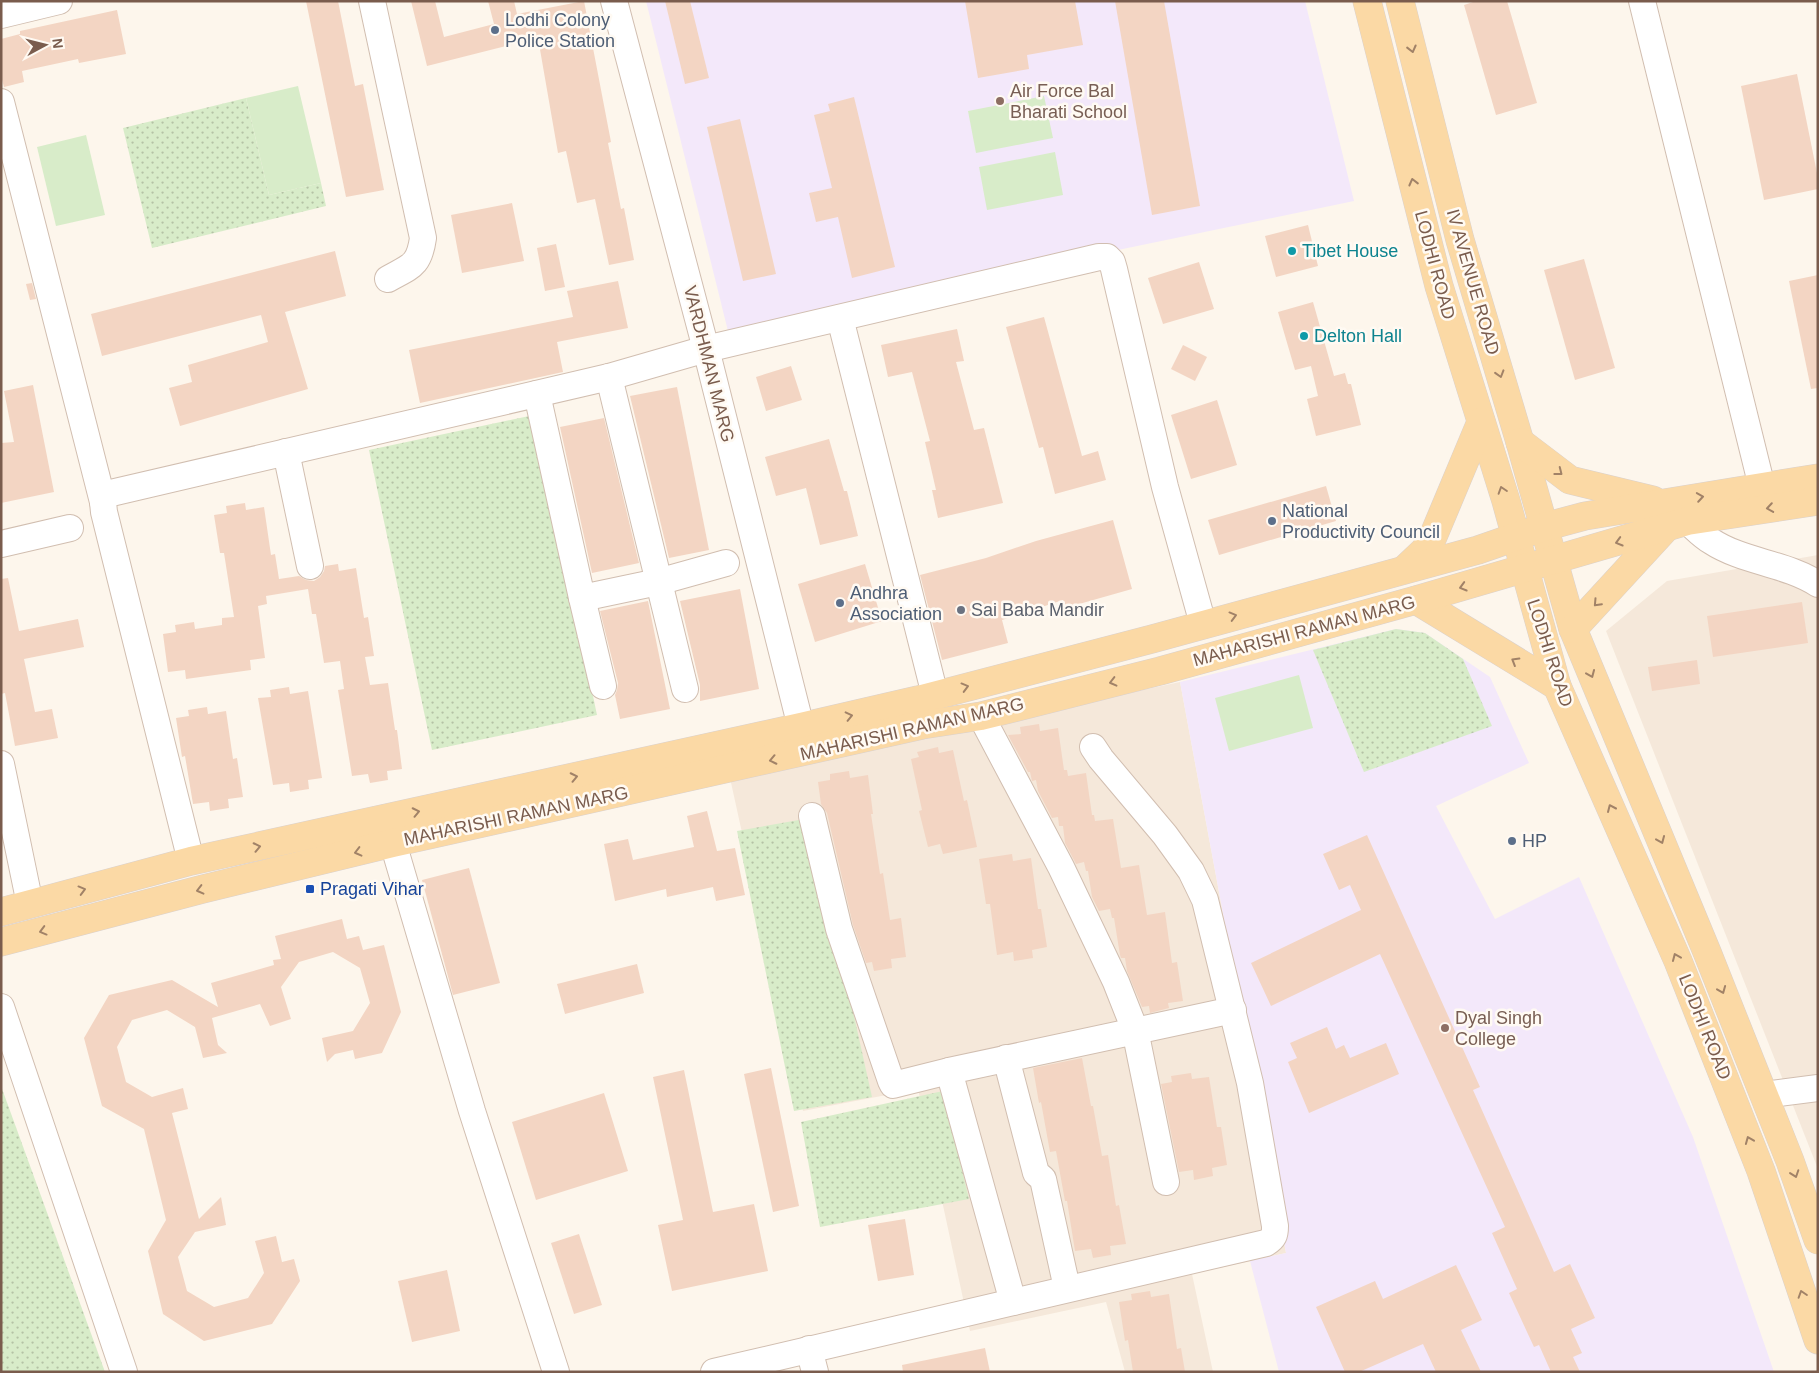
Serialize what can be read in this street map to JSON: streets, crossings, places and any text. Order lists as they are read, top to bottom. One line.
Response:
{"streets":{"main road":["LODHI ROAD","IV AVENUE ROAD","MAHARISHI RAMAN MARG"],"street":["VARDHMAN MARG"]},"crossings":[["LODHI ROAD","IV AVENUE ROAD"],["LODHI ROAD","MAHARISHI RAMAN MARG"],["IV AVENUE ROAD","MAHARISHI RAMAN MARG"],["VARDHMAN MARG","MAHARISHI RAMAN MARG"]],"one_way":["IV AVENUE ROAD"],"places":{"other":["Lodhi Colony Police Station","Air Force Bal Bharati School","Tibet House","Delton Hall","National Productivity Council","Andhra Association","Sai Baba Mandir","HP","Dyal Singh College"],"transit":["Pragati Vihar"]},"north":"right"}
